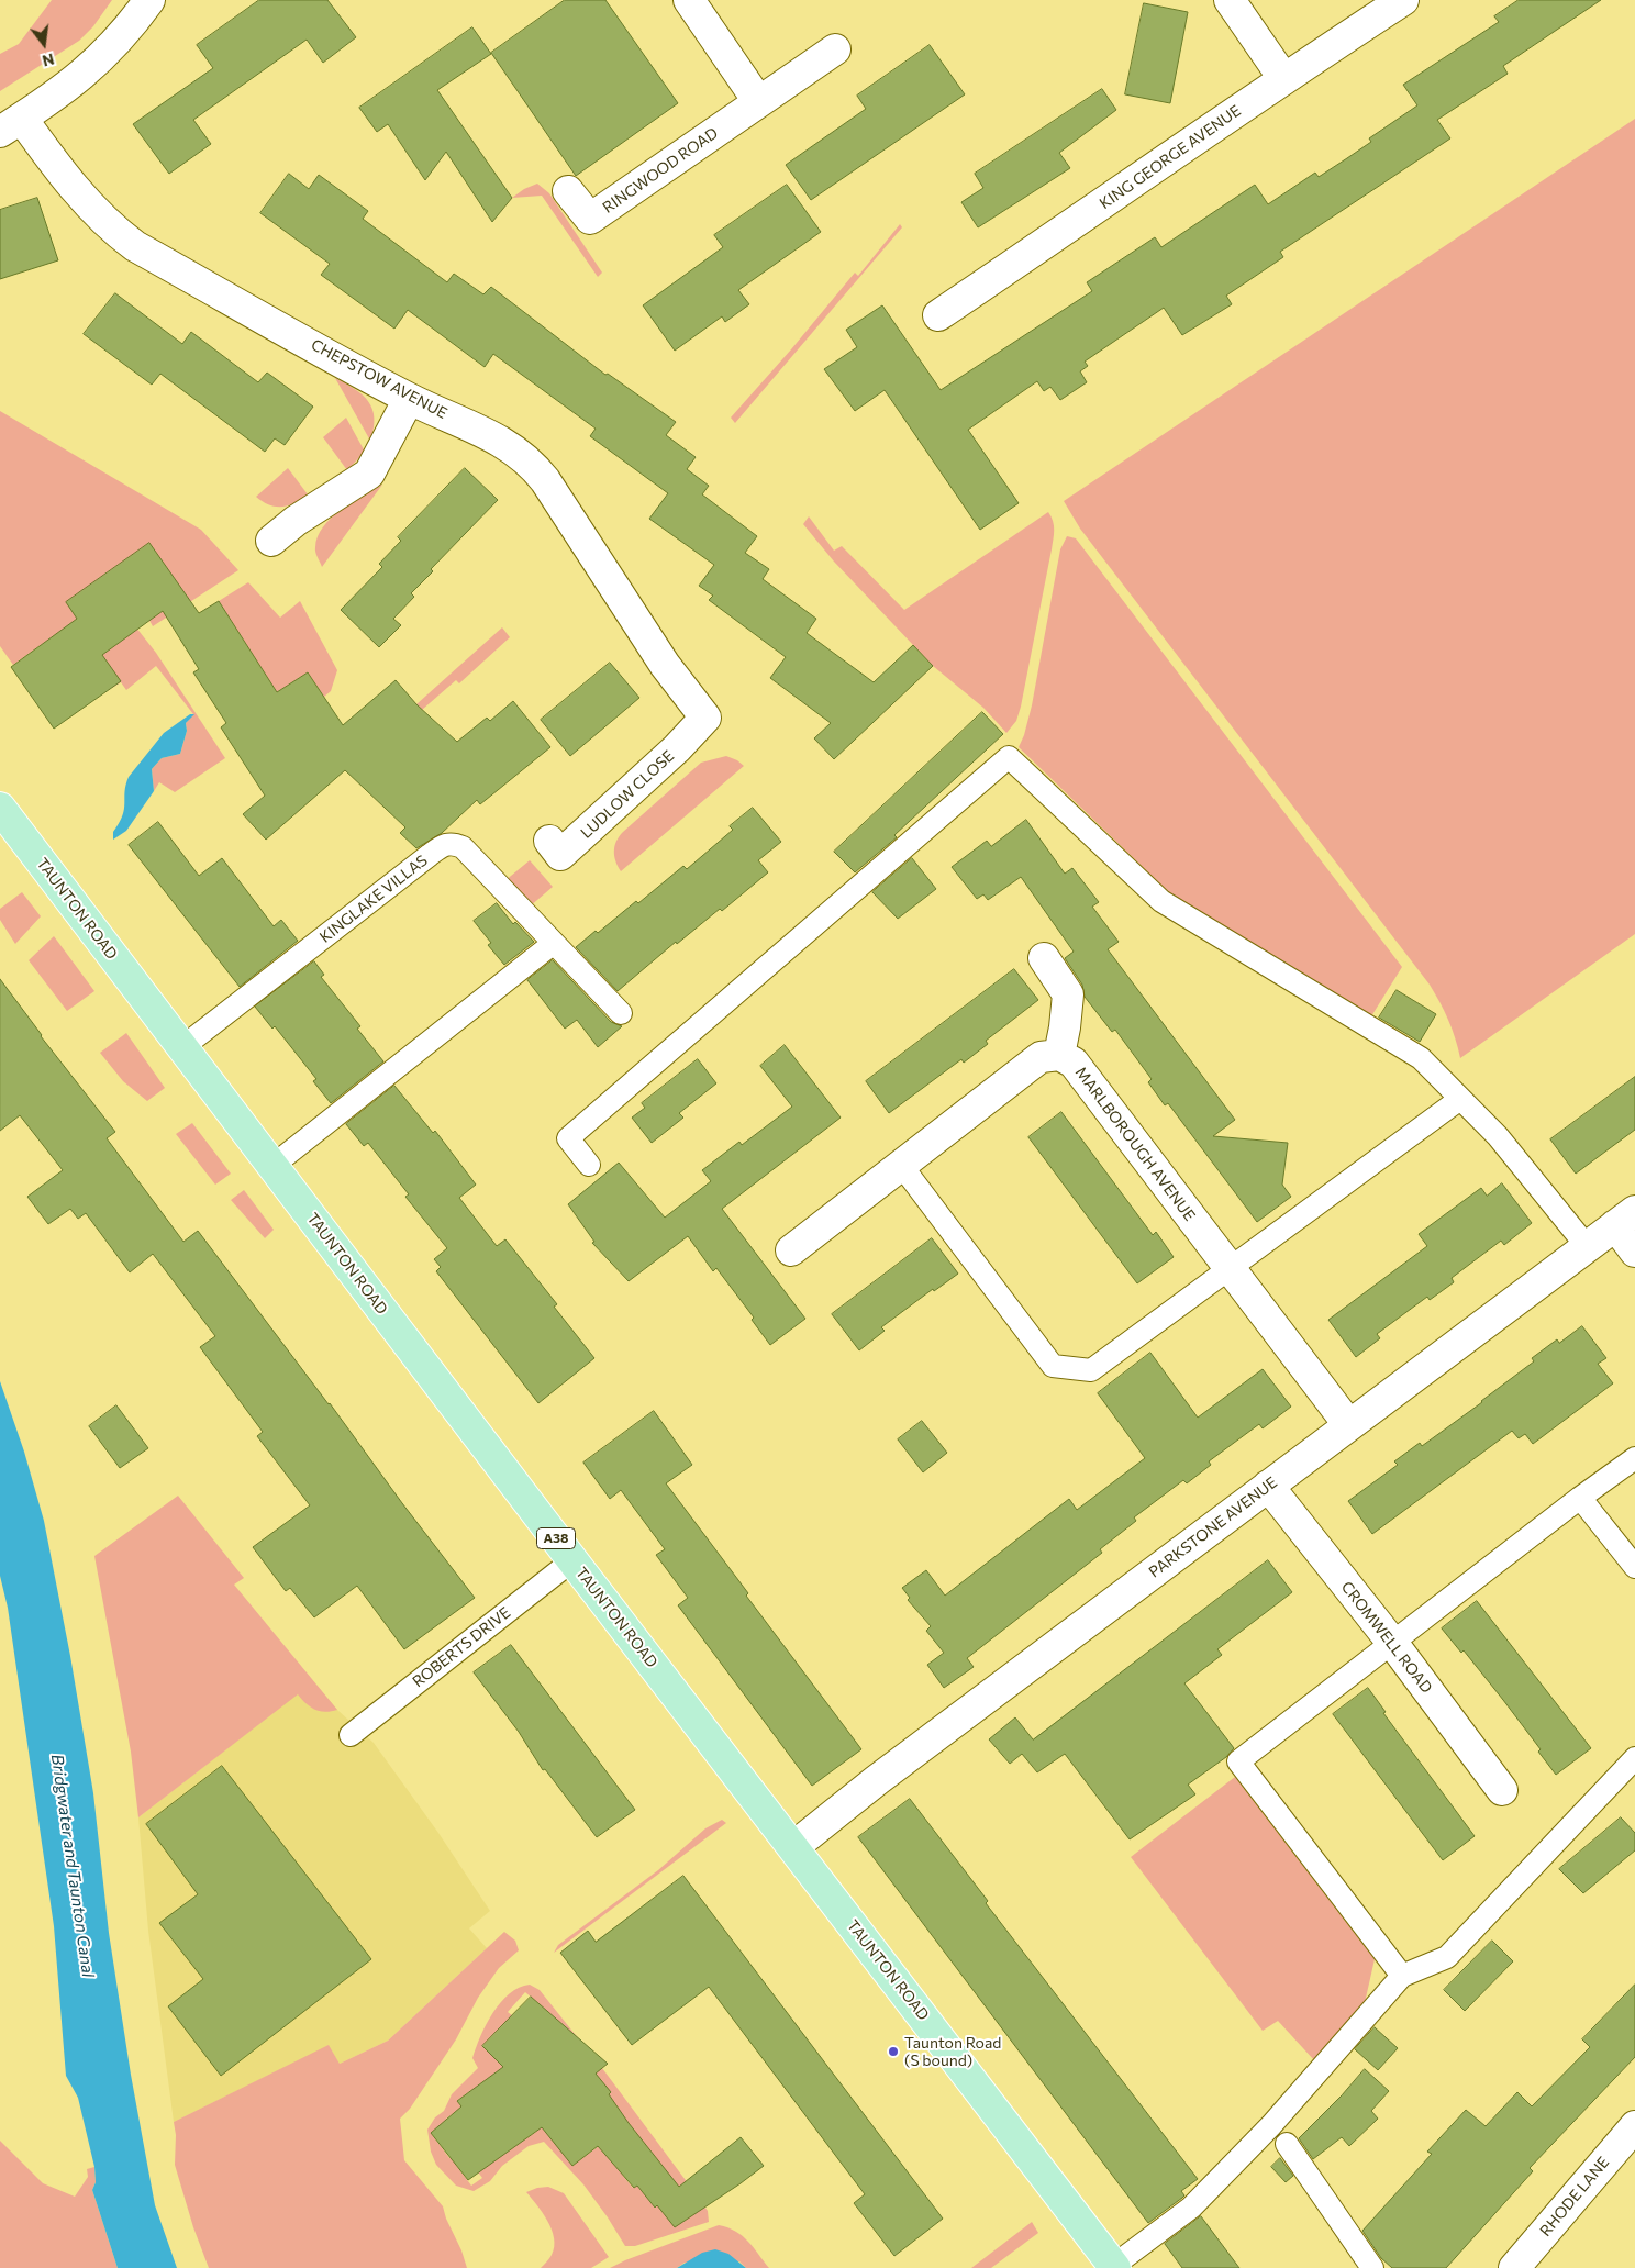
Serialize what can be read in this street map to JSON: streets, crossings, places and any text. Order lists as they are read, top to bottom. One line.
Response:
{"streets":{"main road":["TAUNTON ROAD","A38"],"street":["KING GEORGE AVENUE","RINGWOOD ROAD","CHEPSTOW AVENUE","LUDLOW CLOSE","MARLBOROUGH AVENUE","PARKSTONE AVENUE","CROMWELL ROAD","RHODE LANE"],"lane":["KINGLAKE VILLAS","ROBERTS DRIVE"]},"crossings":[["CHEPSTOW AVENUE","LUDLOW CLOSE"],["KINGLAKE VILLAS","TAUNTON ROAD"],["TAUNTON ROAD","PARKSTONE AVENUE"],["TAUNTON ROAD","ROBERTS DRIVE"],["MARLBOROUGH AVENUE","PARKSTONE AVENUE"],["PARKSTONE AVENUE","CROMWELL ROAD"]],"water":["Bridgwater and Taunton Canal"],"places":["Taunton Road (S bound)"],"north":"bottom"}
